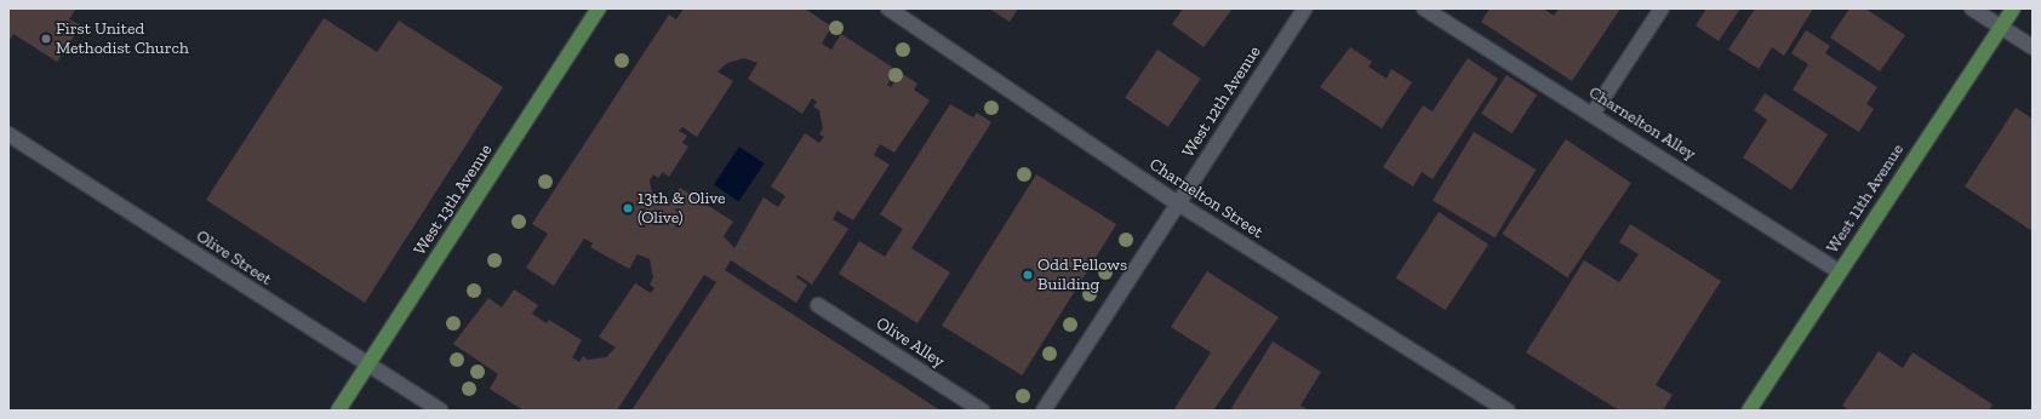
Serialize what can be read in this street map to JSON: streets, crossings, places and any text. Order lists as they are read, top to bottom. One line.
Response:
{"streets":{"main road":["West 11th Avenue","West 13th Avenue"],"street":["West 12th Avenue","Charnelton Alley","Charnelton Street","Olive Street","Olive Alley"]},"crossings":[["West 12th Avenue","Charnelton Street"],["Charnelton Alley","West 11th Avenue"],["West 13th Avenue","Olive Street"]],"places":["First United Methodist Church","13th & Olive (Olive)","Odd Fellows Building"]}
